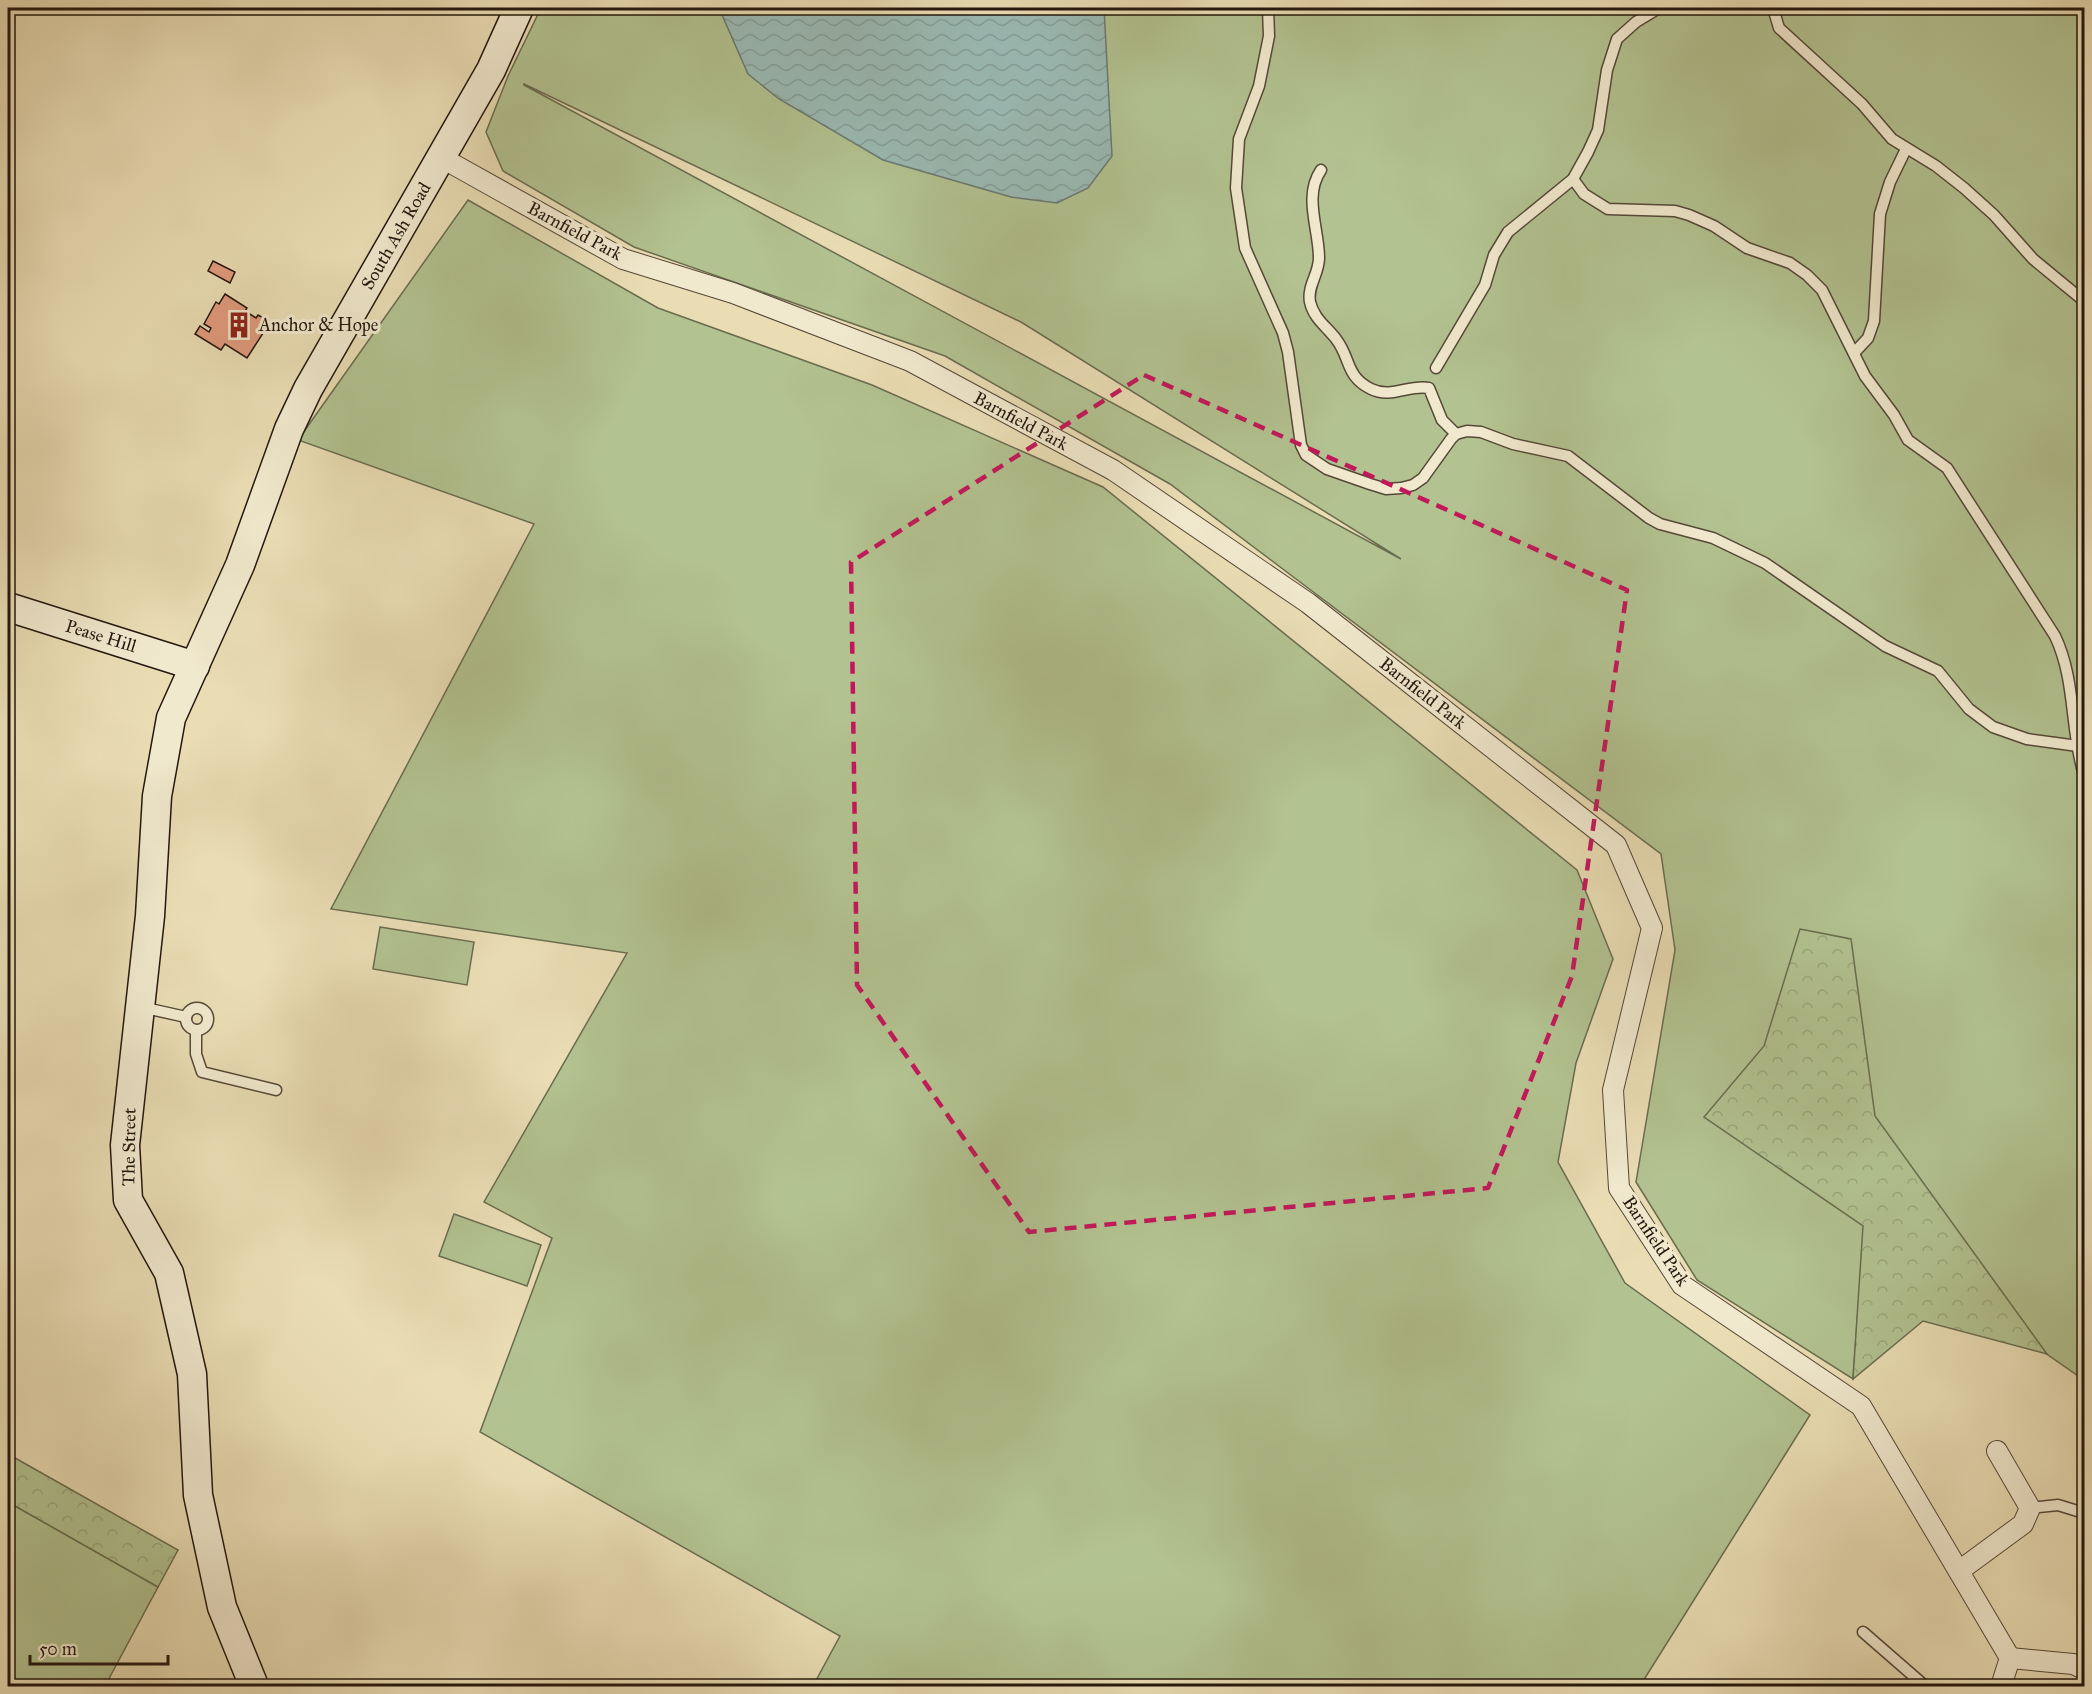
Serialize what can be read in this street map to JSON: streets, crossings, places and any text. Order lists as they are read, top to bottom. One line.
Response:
{"streets":{"street":["Barnfield Park","South Ash Road","Pease Hill","The Street"]},"crossings":[["Barnfield Park","South Ash Road"],["South Ash Road","Pease Hill"],["South Ash Road","The Street"],["Pease Hill","The Street"]],"places":{"building":["Anchor & Hope"]},"scale_bar":"50 m"}
